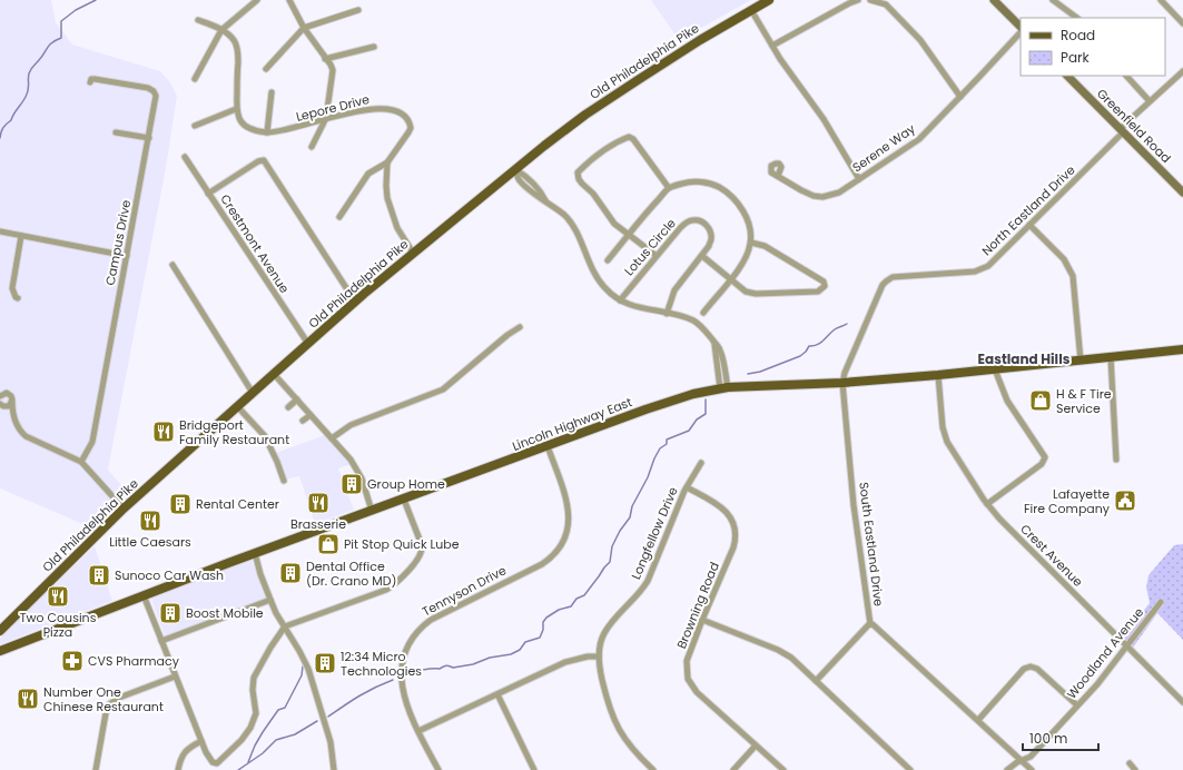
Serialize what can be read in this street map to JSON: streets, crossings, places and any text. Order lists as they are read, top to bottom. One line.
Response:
{"streets":{"main road":["Old Philadelphia Pike","Greenfield Road","Lincoln Highway East"],"street":["Lepore Drive","Serene Way","North Eastland Drive","Campus Drive","Crestmont Avenue","Lotus Circle","Longfellow Drive","South Eastland Drive","Crest Avenue","Tennyson Drive","Browning Road","Woodland Avenue"]},"crossings":[["Old Philadelphia Pike","Crestmont Avenue"],["Greenfield Road","North Eastland Drive"],["North Eastland Drive","Lincoln Highway East"],["North Eastland Drive","South Eastland Drive"],["Lincoln Highway East","South Eastland Drive"],["Lincoln Highway East","Crest Avenue"],["Lincoln Highway East","Tennyson Drive"],["Longfellow Drive","Browning Road"],["South Eastland Drive","Woodland Avenue"],["Crest Avenue","Woodland Avenue"]],"districts":["Eastland Hills"],"places":{"shop":["H & F Tire Service","Pit Stop Quick Lube"],"restaurant":["Bridgeport Family Restaurant","Brasserie","Little Caesars","Two Cousins Pizza","Number One Chinese Restaurant"],"building":["Group Home","Rental Center","Dental Office (Dr. Crano MD)","Sunoco Car Wash","Boost Mobile","12:34 Micro Technologies"],"public building":["Lafayette Fire Company"],"pharmacy":["CVS Pharmacy"]},"legend":["Road","Park"],"scale_bar":"100 m"}
